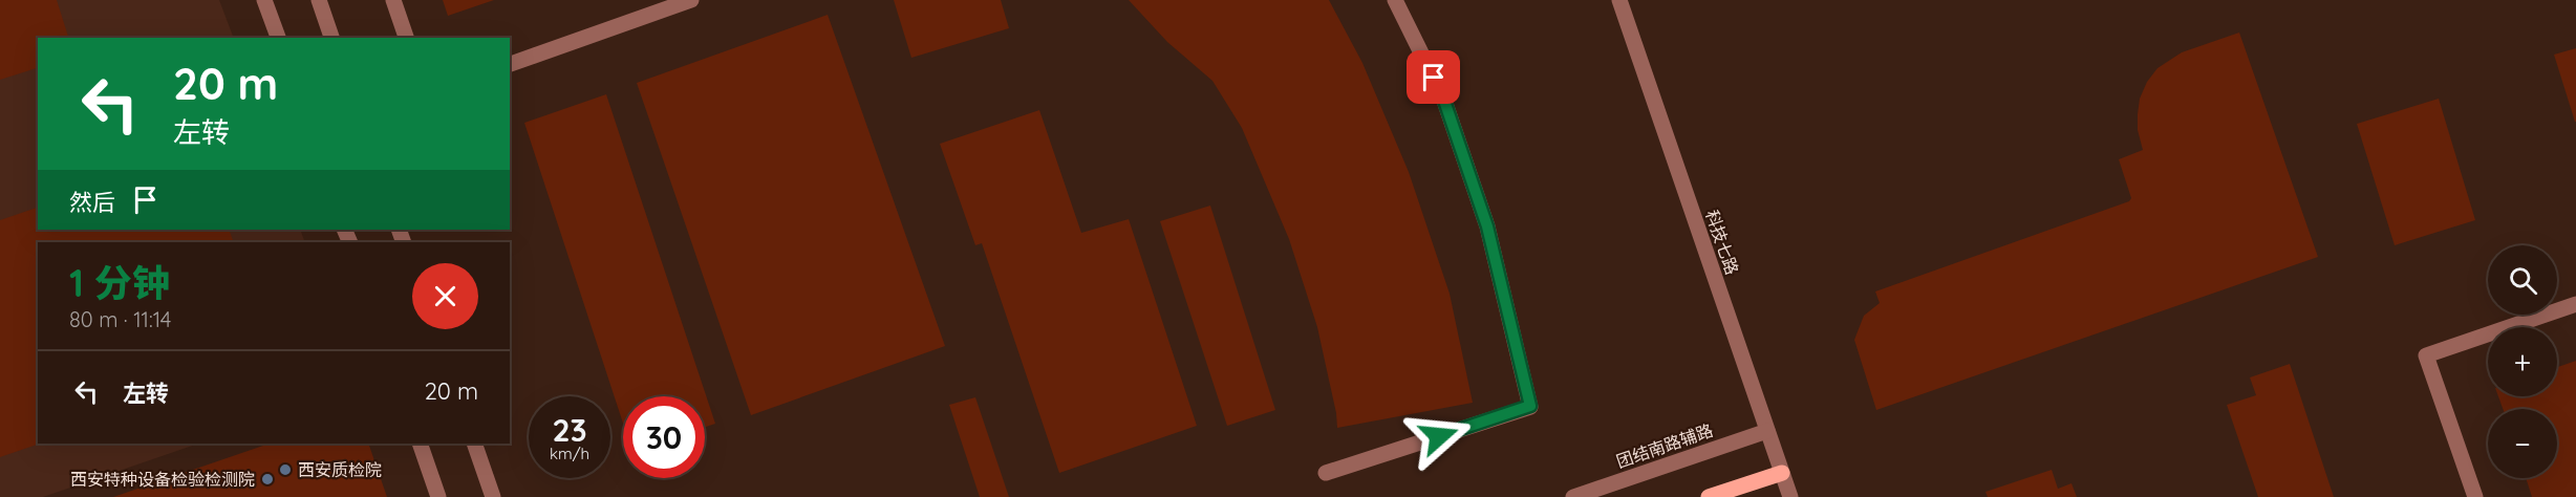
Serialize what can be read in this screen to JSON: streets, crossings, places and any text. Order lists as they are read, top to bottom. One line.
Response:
{"streets":{"street":["科技七路","团结南路辅路"]},"crossings":[["科技七路","团结南路辅路"]],"places":["西安质检院","西安特种设备检验检测院"],"page":{"turn":["20 m","左转"],"then":"然后","heading":["1 分钟","80 m · 11:14"],"map_buttons":["+","−"],"list":[{"name":"左转","value":"20 m"}],"speed":"23 km/h","limit":"30"}}
